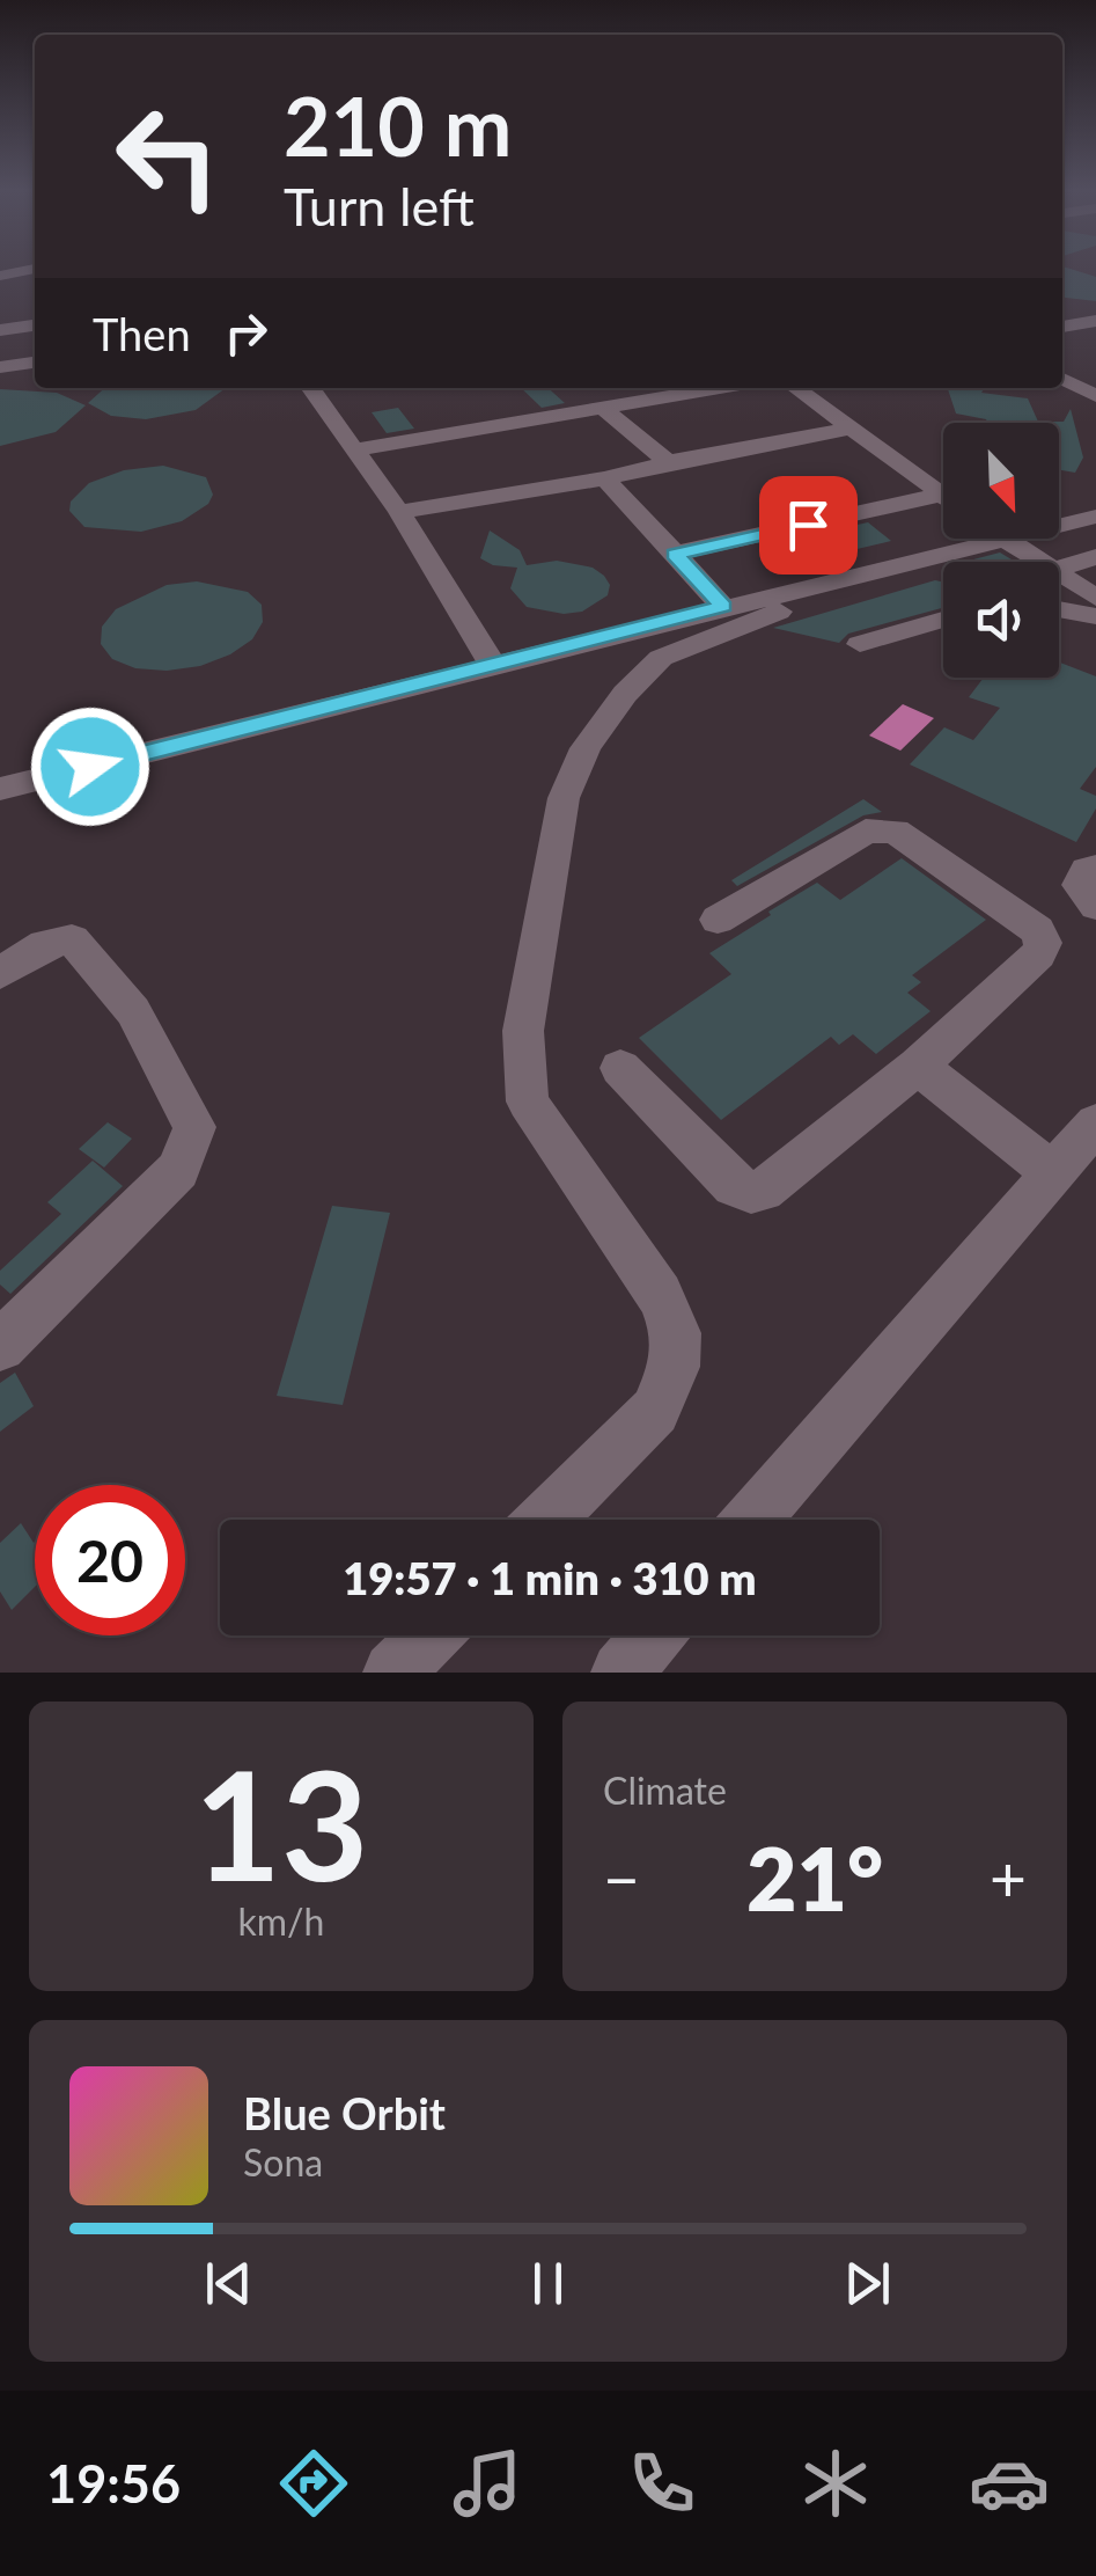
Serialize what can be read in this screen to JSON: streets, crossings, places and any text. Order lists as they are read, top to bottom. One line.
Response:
{"north":"bottom right","page":{"turn":["210 m","Turn left"],"then":"Then","limit":"20","trip":"19:57 · 1 min · 310 m","tile":[["13","km/h"],"Climate"],"heat":["−","21°","+"],"song":["Blue Orbit","Sona"],"tabs":"19:56"}}
